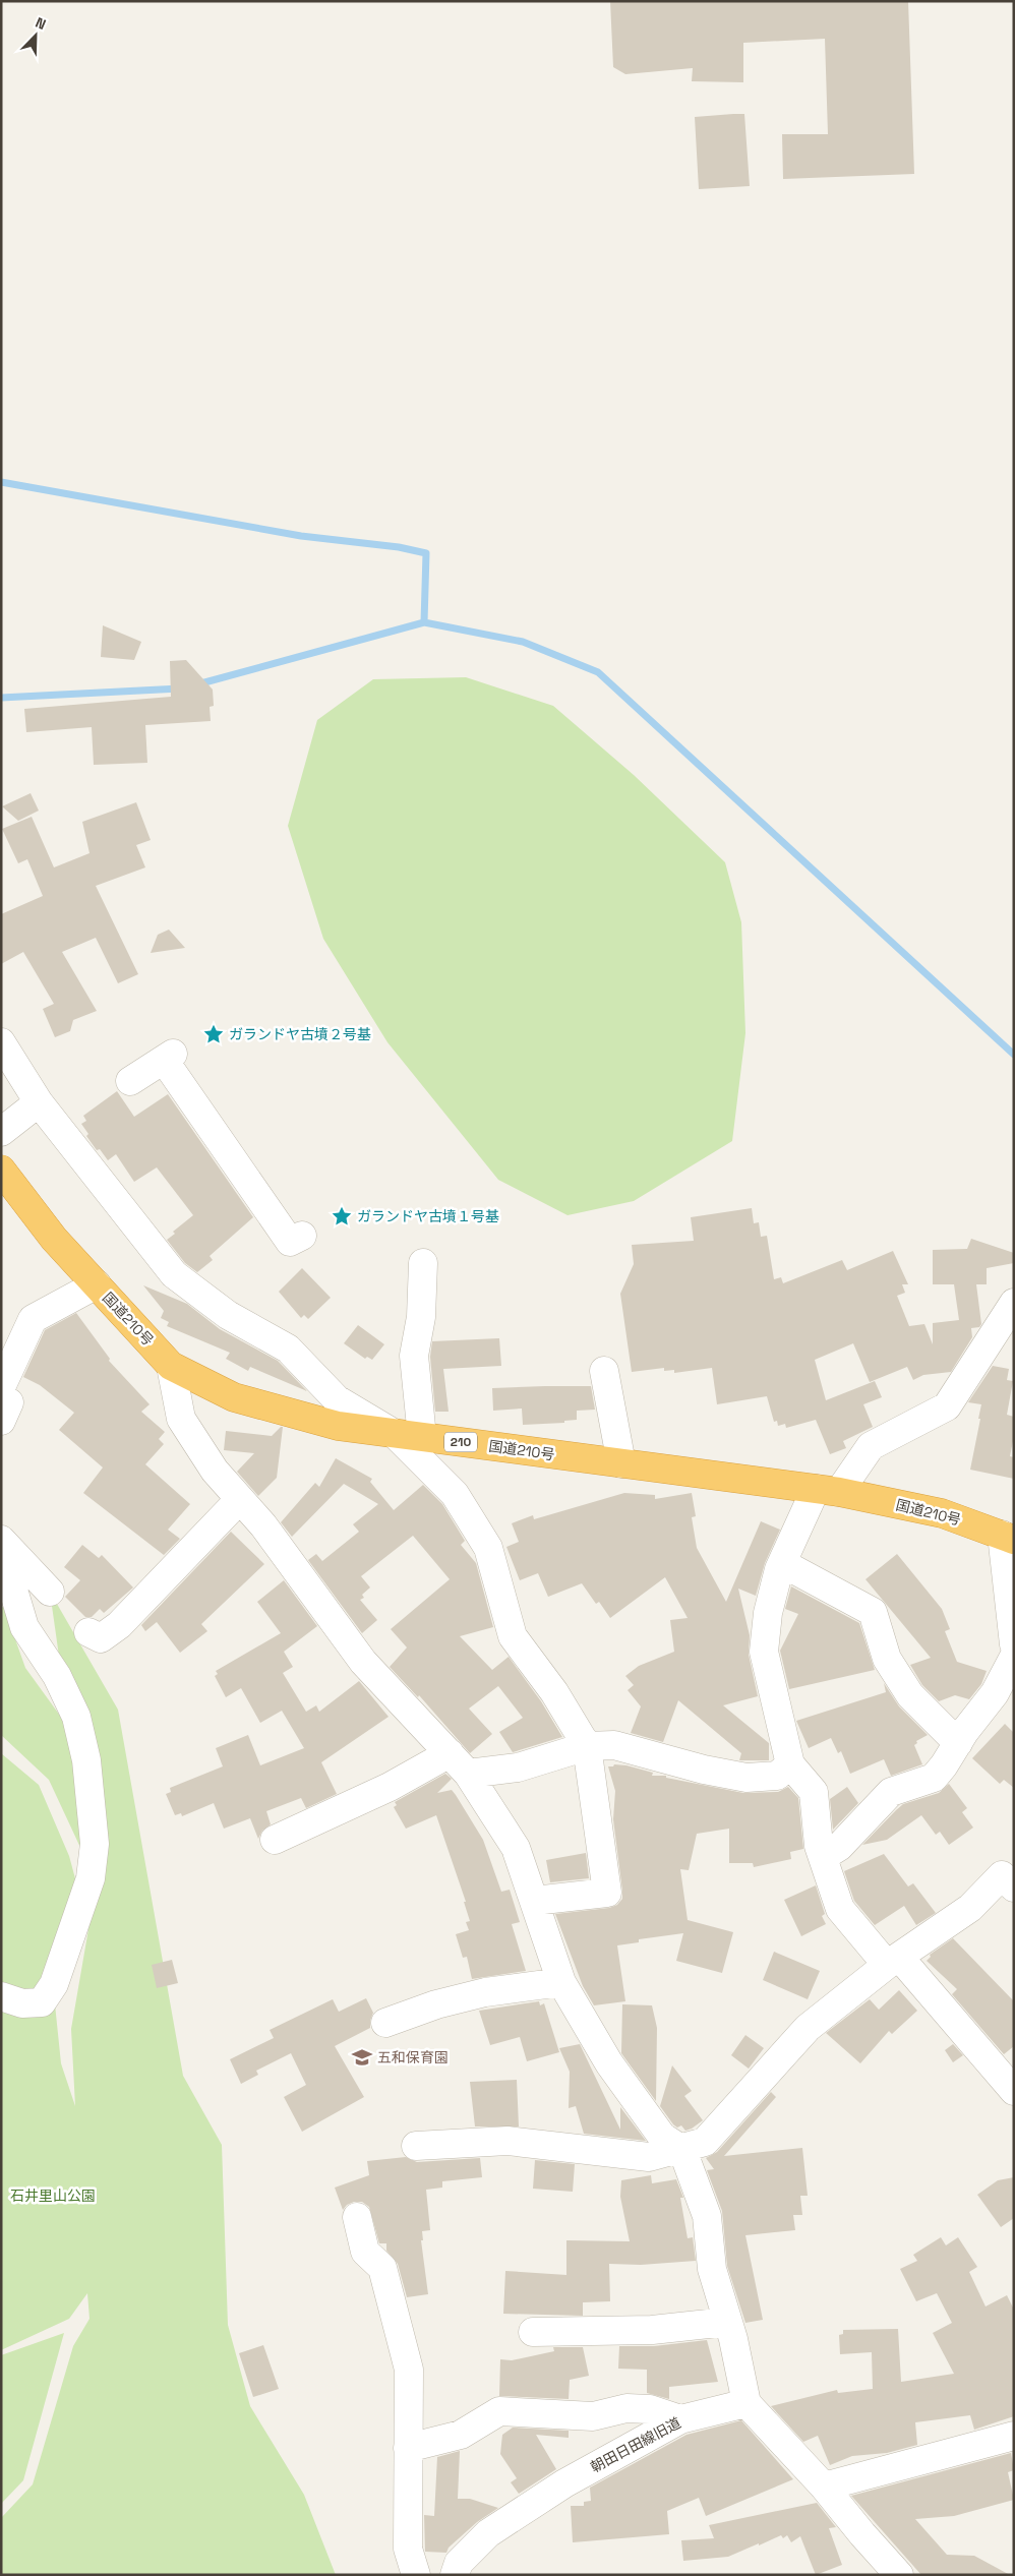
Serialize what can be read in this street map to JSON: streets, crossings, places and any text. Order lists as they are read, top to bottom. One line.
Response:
{"streets":{"highway":["国道210号","210"],"street":["朝田日田線旧道"]},"parks":["石井里山公園"],"places":{"place":["ガランドヤ古墳２号基","ガランドヤ古墳１号基"],"school or university":["五和保育園"]},"north":"top right"}
